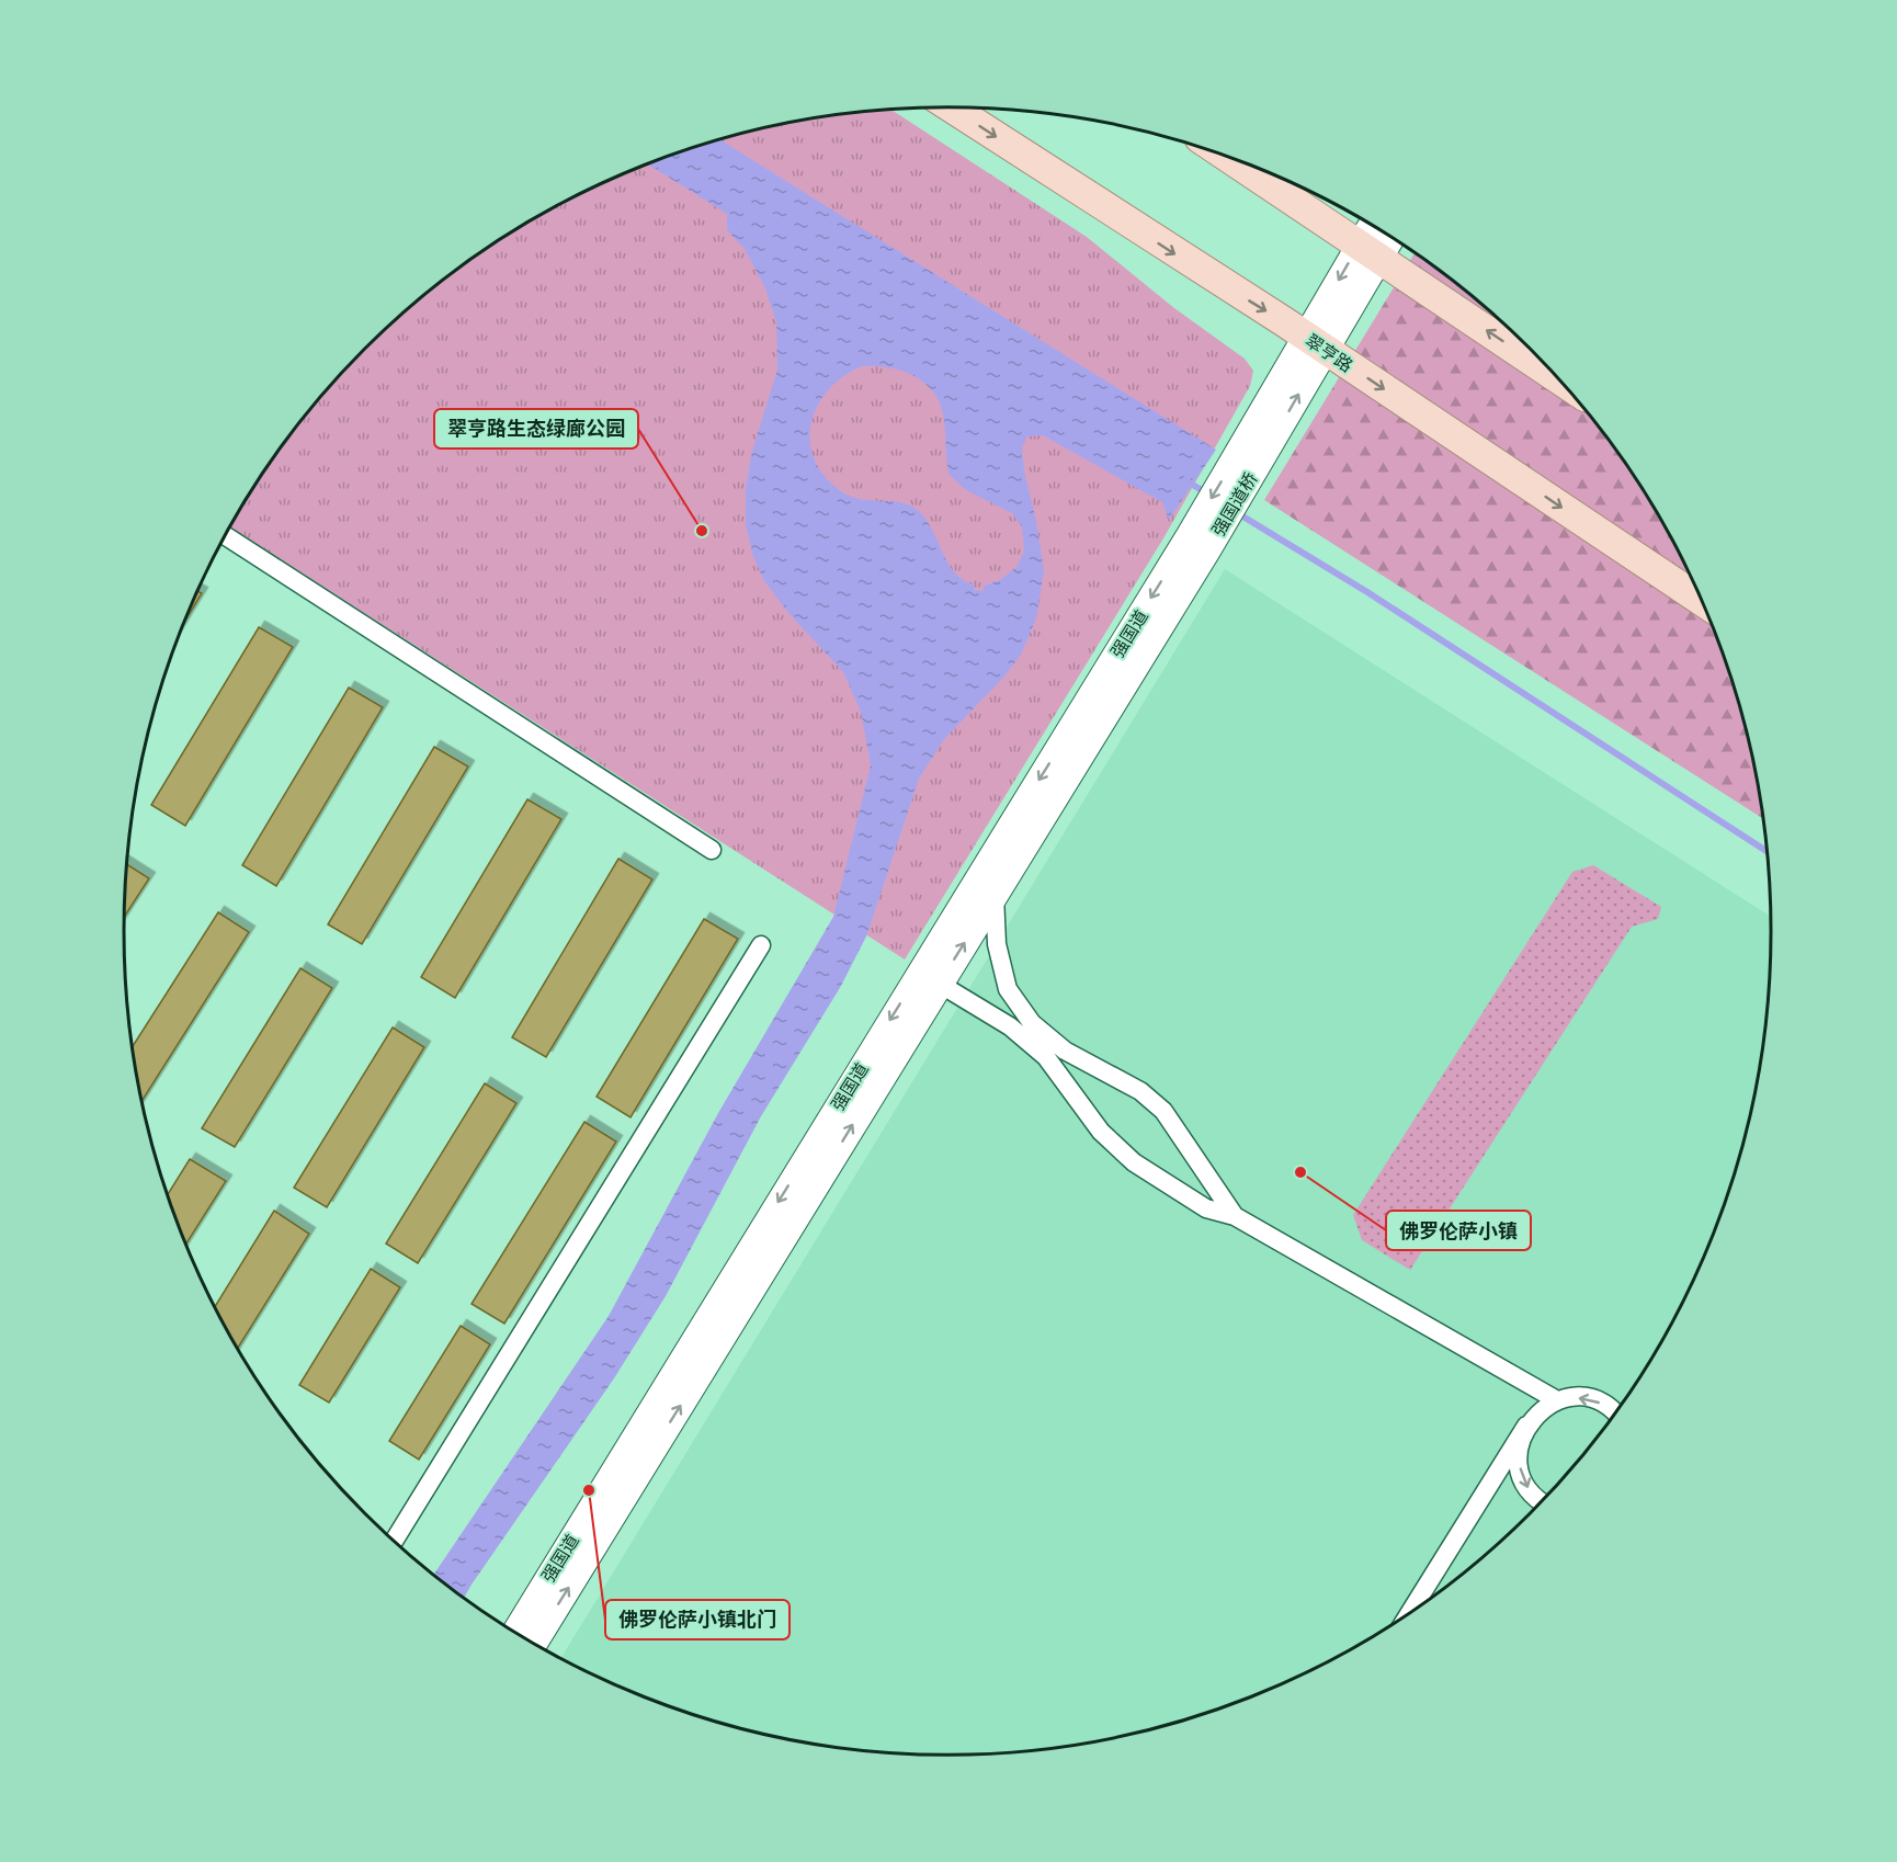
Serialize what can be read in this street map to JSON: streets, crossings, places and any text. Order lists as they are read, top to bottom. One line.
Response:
{"streets":{"main road":["翠亨路","强国道桥","强国道"]},"crossings":[["翠亨路","强国道桥"],["强国道桥","强国道"]],"places":["翠亨路生态绿廊公园","佛罗伦萨小镇","佛罗伦萨小镇北门"]}
